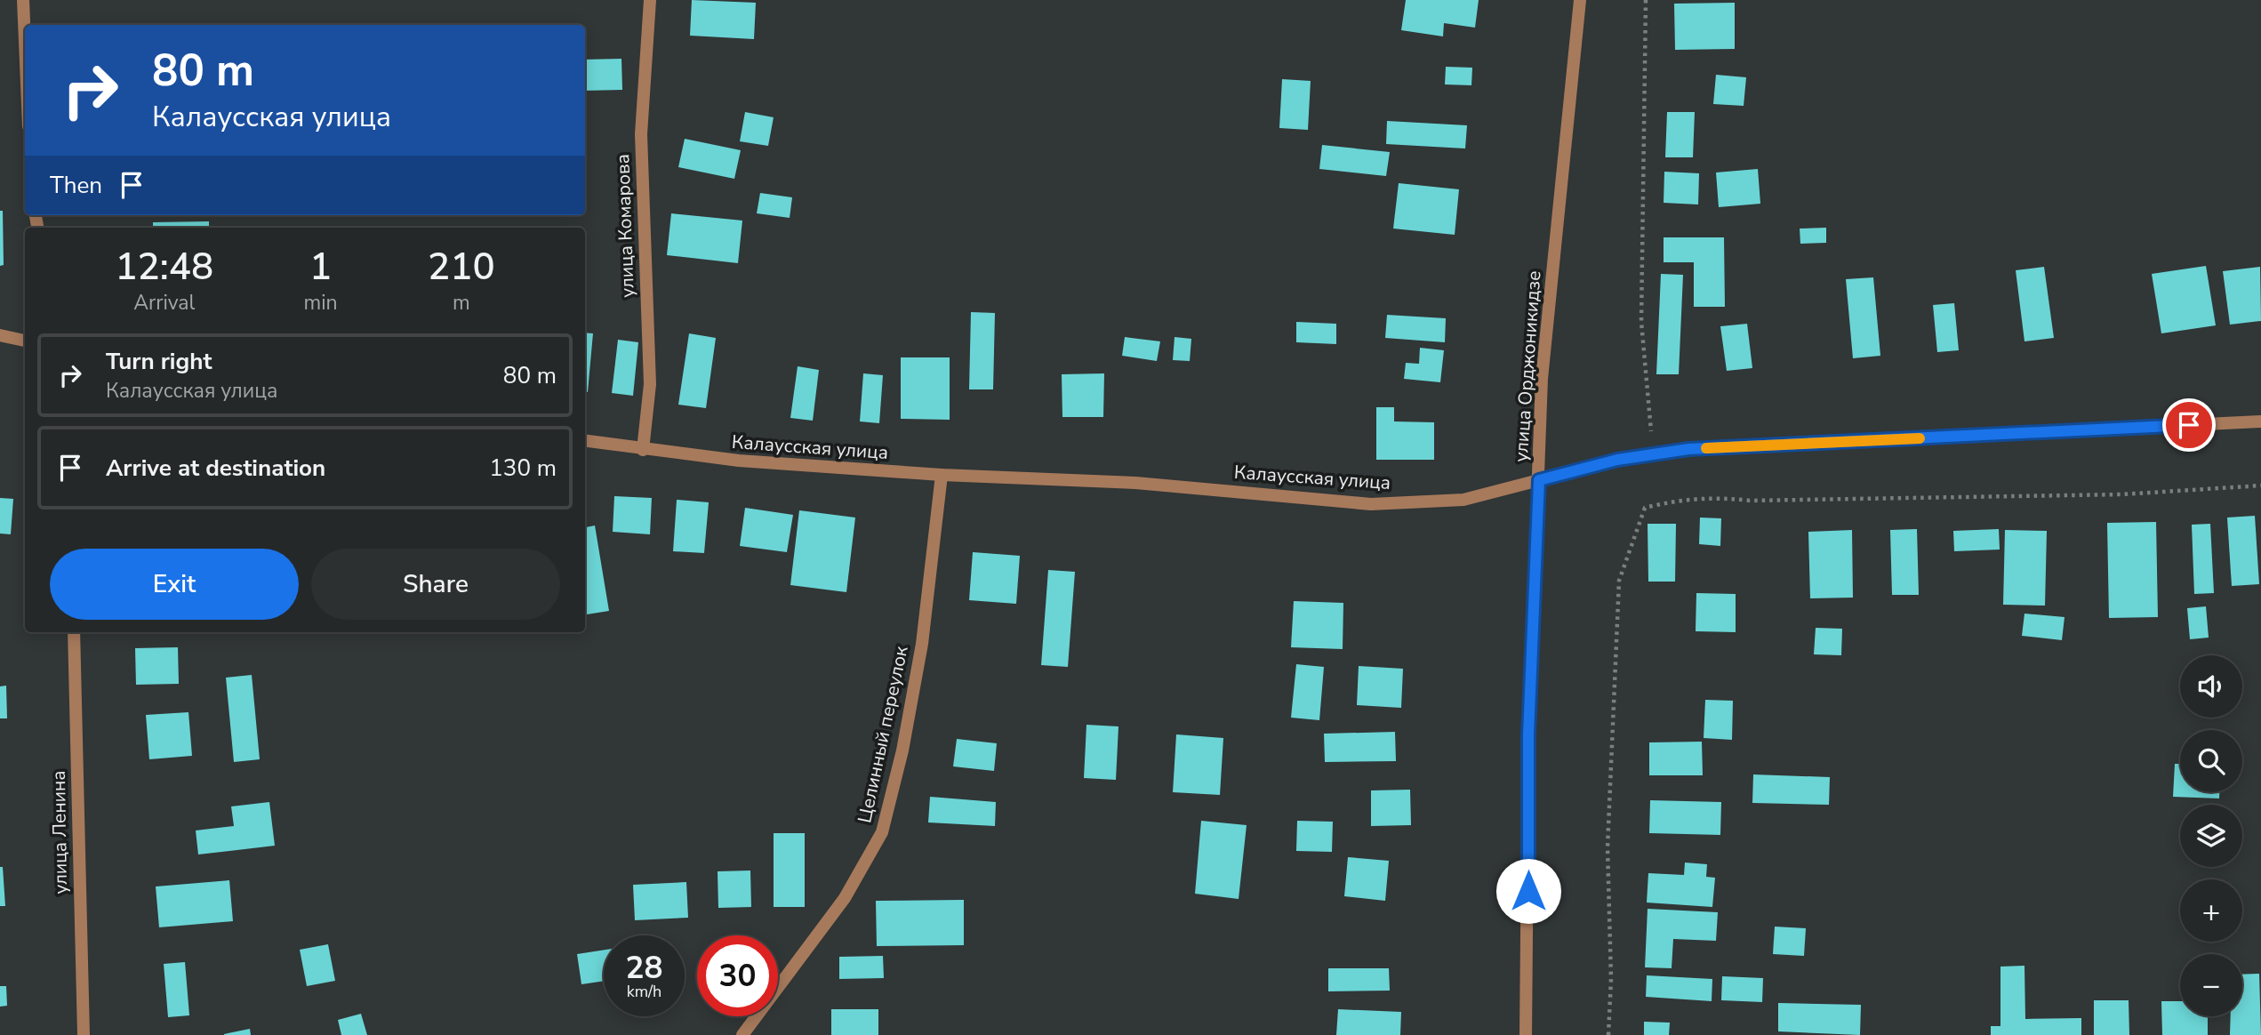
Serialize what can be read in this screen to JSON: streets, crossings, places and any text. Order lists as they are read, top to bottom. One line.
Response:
{"streets":{"street":["улица Комарова","улица Орджоникидзе","Калаусская улица","Целинный переулок","улица Ленина"]},"crossings":[["улица Комарова","Калаусская улица"],["улица Орджоникидзе","Калаусская улица"],["Калаусская улица","Целинный переулок"]],"page":{"turn":["80 m","Калаусская улица"],"then":"Then","eta":["12:48","Arrival","1","min","210","m"],"list":[{"name":"Turn right","note":"Калаусская улица","value":"80 m"},{"name":"Arrive at destination","value":"130 m"}],"buttons":["Exit","Share"],"map_buttons":["+","−"],"speed":"28 km/h","limit":"30"}}
